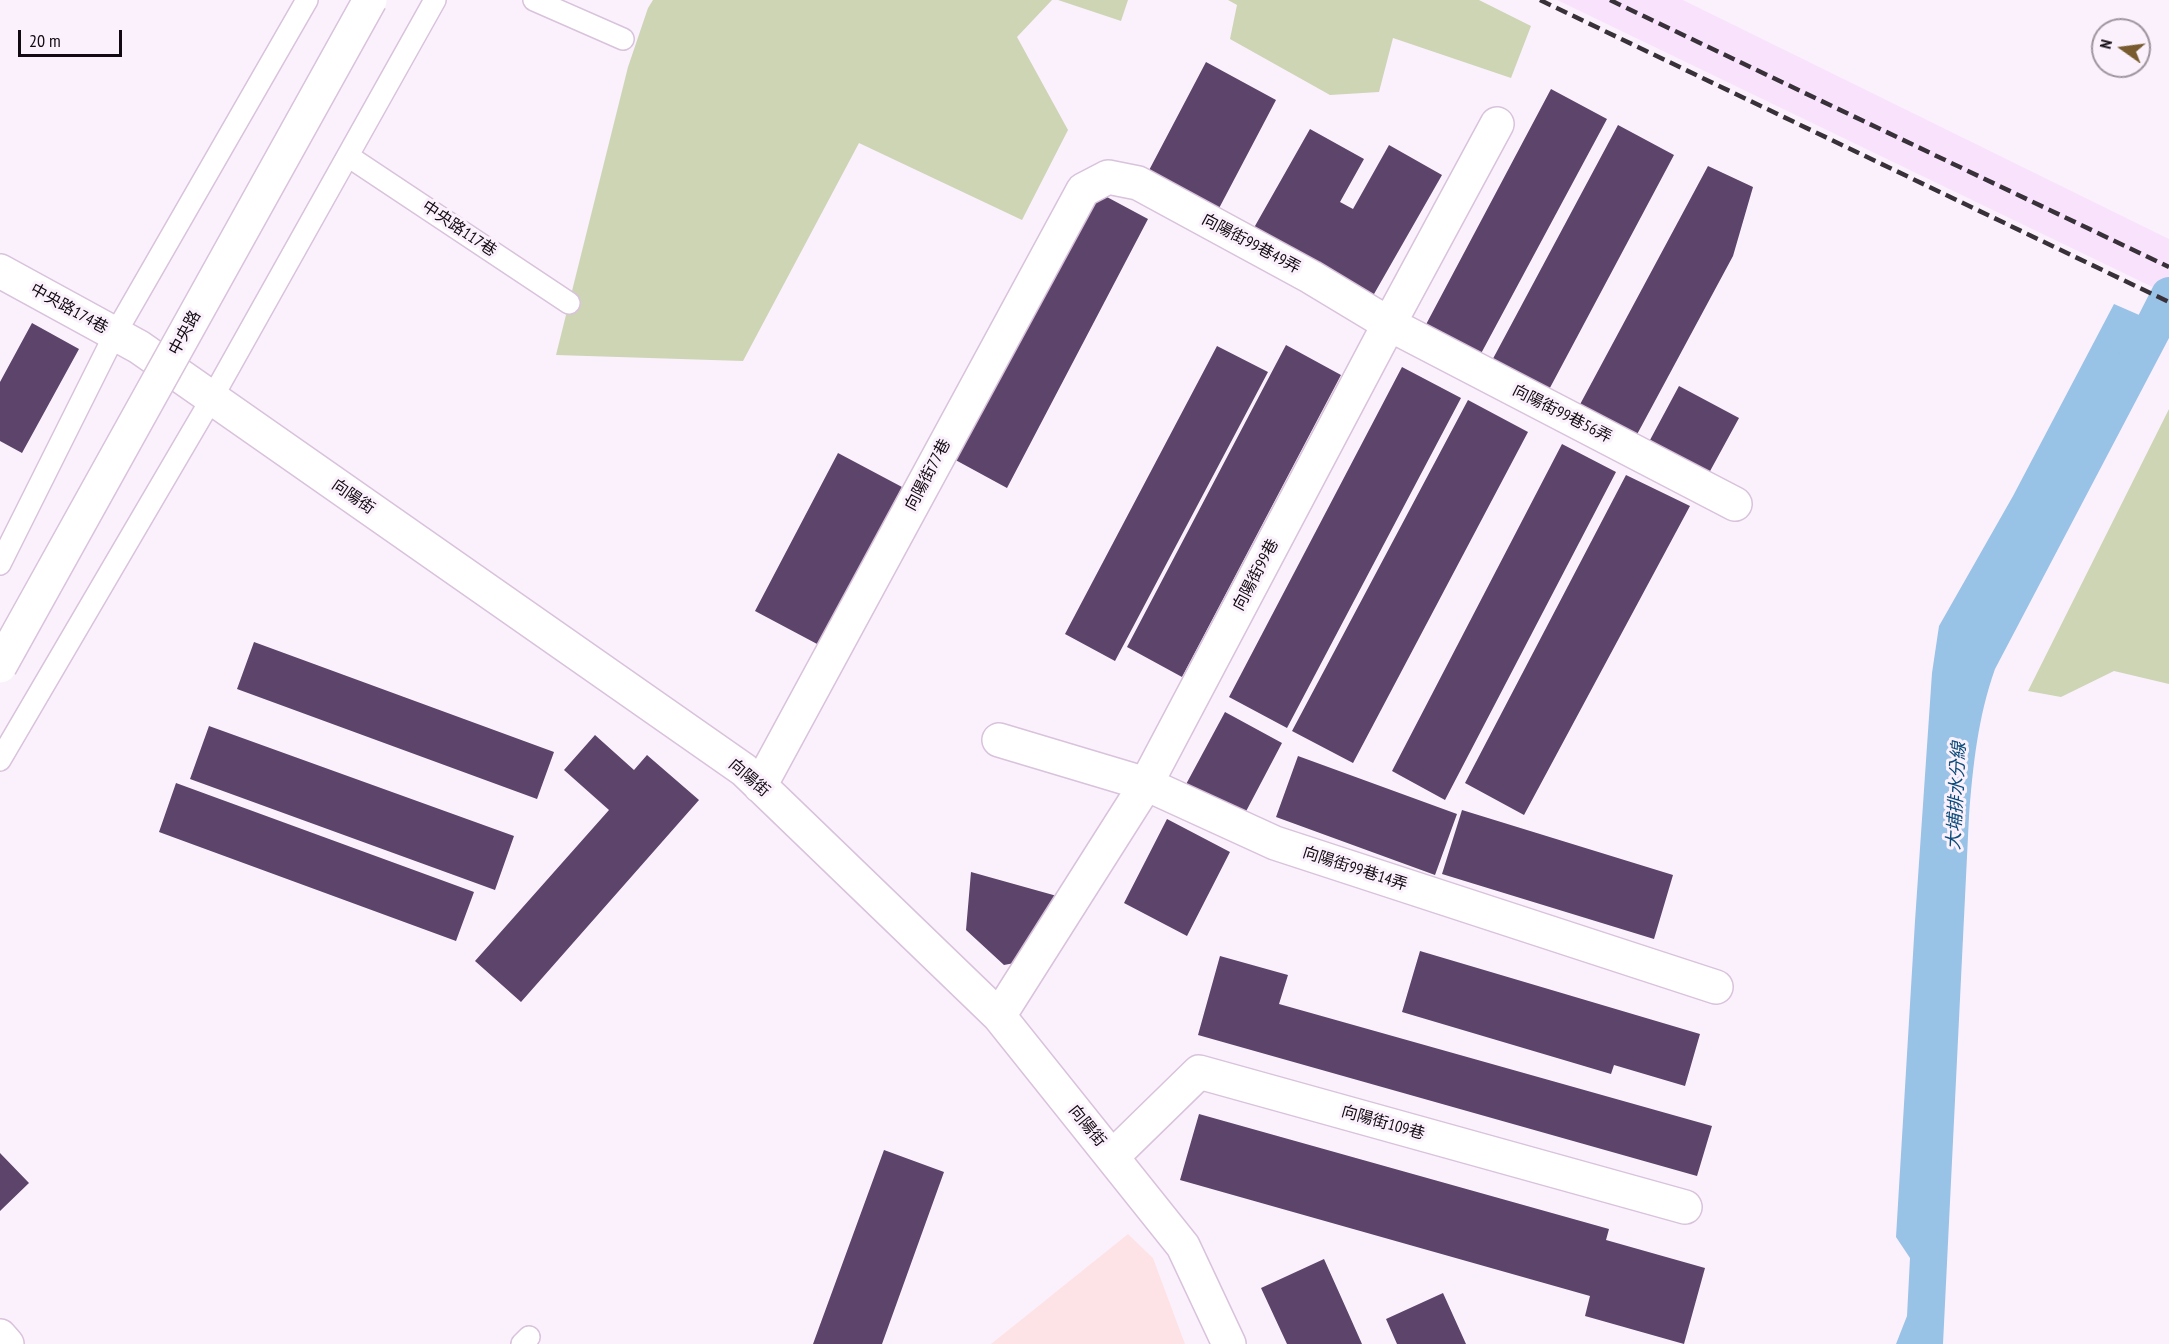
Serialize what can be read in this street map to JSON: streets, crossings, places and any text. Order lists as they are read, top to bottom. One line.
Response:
{"streets":{"street":["向陽街99巷49弄","中央路174巷","中央路","向陽街99巷56弄","向陽街77巷","向陽街","向陽街99巷","向陽街99巷14弄","向陽街109巷"],"lane":["中央路117巷"]},"crossings":[["向陽街99巷49弄","向陽街99巷56弄"],["向陽街99巷49弄","向陽街77巷"],["向陽街99巷49弄","向陽街99巷"],["中央路174巷","向陽街"],["向陽街99巷56弄","向陽街99巷"],["向陽街77巷","向陽街"],["向陽街","向陽街99巷"],["向陽街","向陽街109巷"],["向陽街99巷","向陽街99巷14弄"]],"water":["大埔排水分線"],"scale_bar":"20 m","north":"left"}
